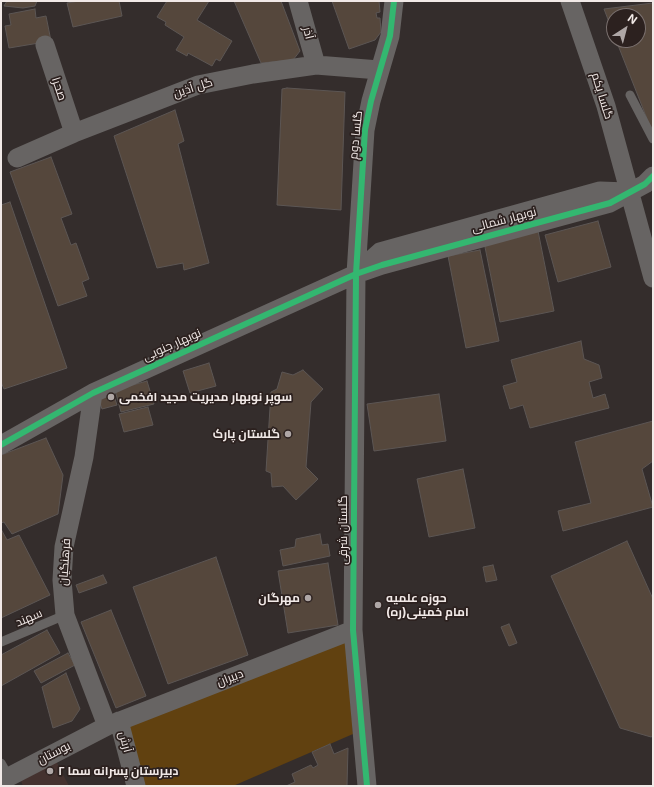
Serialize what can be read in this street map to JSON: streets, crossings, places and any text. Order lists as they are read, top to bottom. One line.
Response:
{"streets":{"street":["آذر","گل آذین","صحرا","گلسا يكم","گلسا دوم","نوبهار شمالی","نوبهار جنوبی","گلستان شرقی","فرهنگیان","دبیران","آرش","بوستان"],"lane":["سهند"]},"crossings":[["آذر","گل آذین"],["گل آذین","صحرا"],["گل آذین","گلسا دوم"],["گلسا يكم","نوبهار شمالی"],["گلسا دوم","نوبهار شمالی"],["گلسا دوم","نوبهار جنوبی"],["گلسا دوم","گلستان شرقی"],["نوبهار شمالی","نوبهار جنوبی"],["نوبهار شمالی","گلستان شرقی"],["نوبهار جنوبی","گلستان شرقی"],["نوبهار جنوبی","فرهنگیان"],["گلستان شرقی","دبیران"],["فرهنگیان","سهند"],["فرهنگیان","دبیران"],["فرهنگیان","آرش"],["فرهنگیان","بوستان"],["دبیران","آرش"],["دبیران","بوستان"],["آرش","بوستان"]],"places":["سوپر نوبهار مدیریت مجید افخمی","گلستان پارک","مهرگان","حوزه علمیه امام خمینی(ره)","دبیرستان پسرانه سما ۲"],"north":"top right"}
